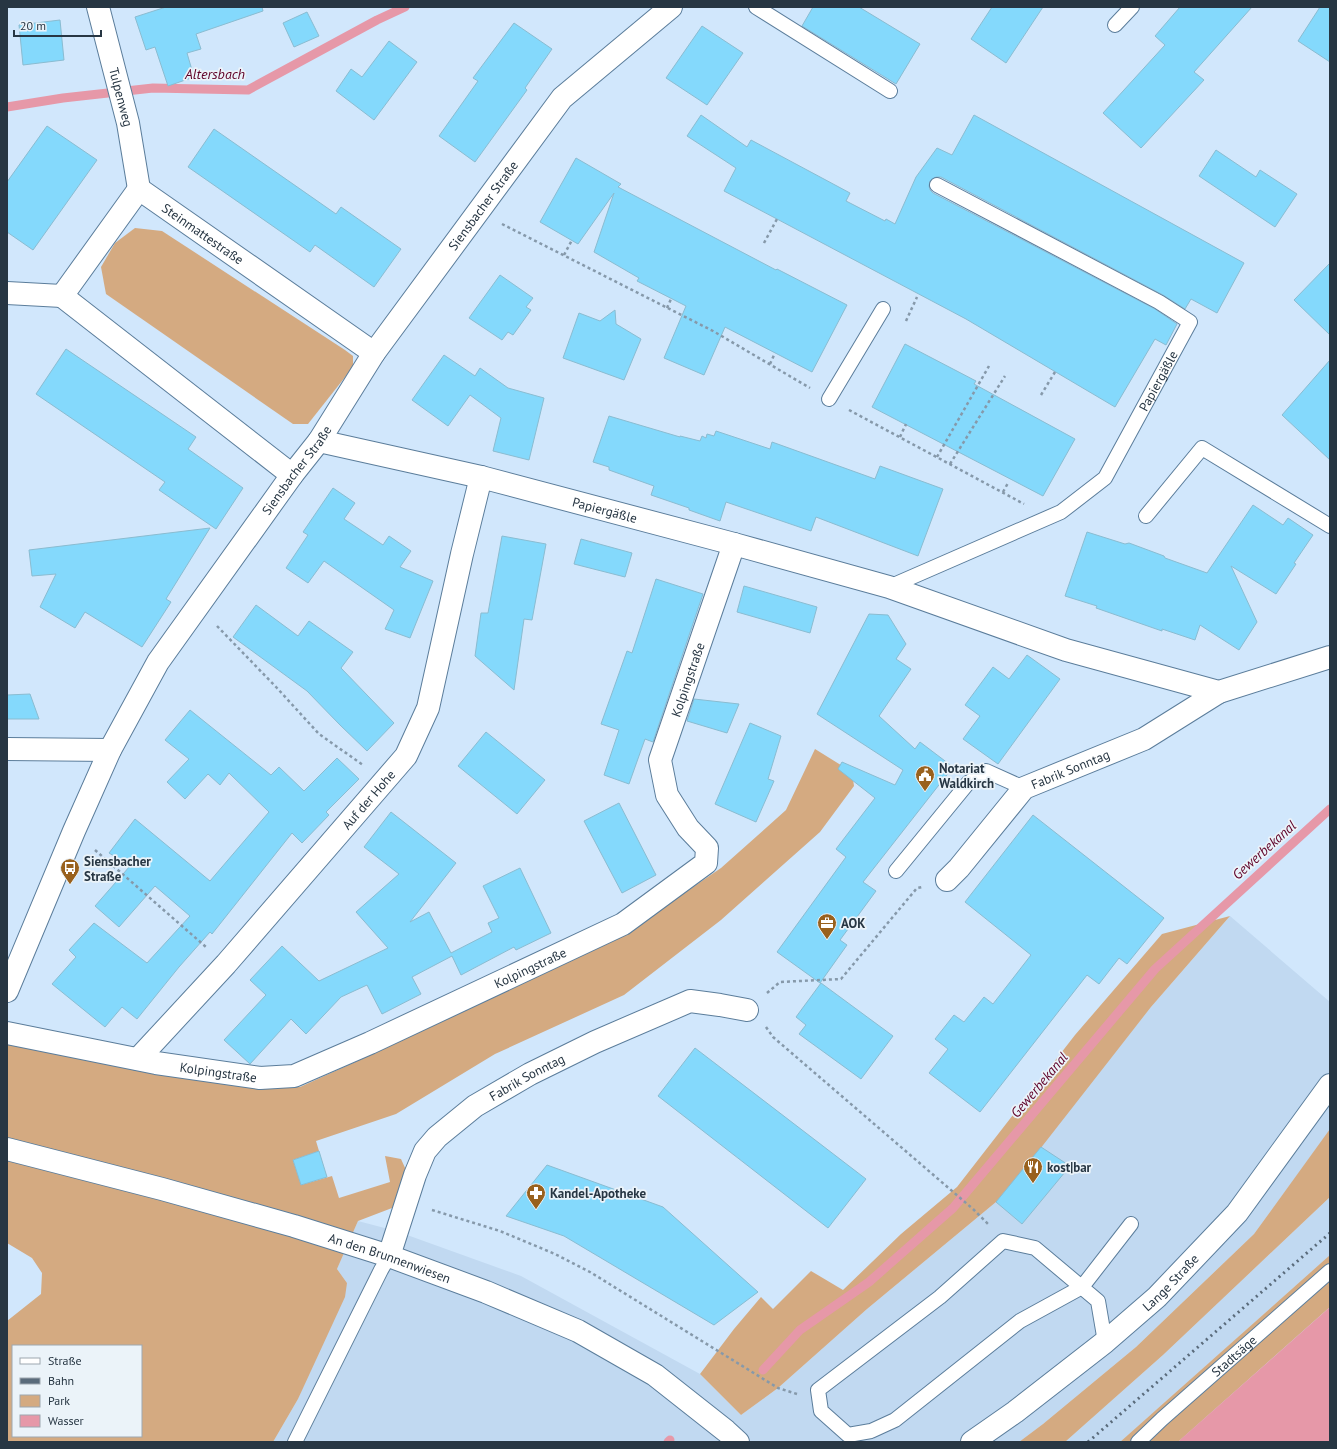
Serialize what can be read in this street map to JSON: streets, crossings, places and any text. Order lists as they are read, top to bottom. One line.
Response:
{"streets":{"street":["Tulpenweg","Siensbacher Straße","Steinmattestraße","Papiergäßle","Kolpingstraße","Fabrik Sonntag","Auf der Hohe","An den Brunnenwiesen","Lange Straße"],"lane":["Stadtsäge"]},"crossings":[["Tulpenweg","Steinmattestraße"],["Siensbacher Straße","Steinmattestraße"],["Siensbacher Straße","Papiergäßle"],["Papiergäßle","Kolpingstraße"],["Papiergäßle","Fabrik Sonntag"],["Papiergäßle","Auf der Hohe"],["Kolpingstraße","Auf der Hohe"],["Fabrik Sonntag","An den Brunnenwiesen"]],"water":["Altersbach","Gewerbekanal"],"places":{"public building":["Notariat Waldkirch"],"bus stop":["Siensbacher Straße"],"office":["AOK"],"restaurant":["kost|bar"],"pharmacy":["Kandel-Apotheke"]},"legend":["Straße","Bahn","Park","Wasser"],"scale_bar":"20 m"}
